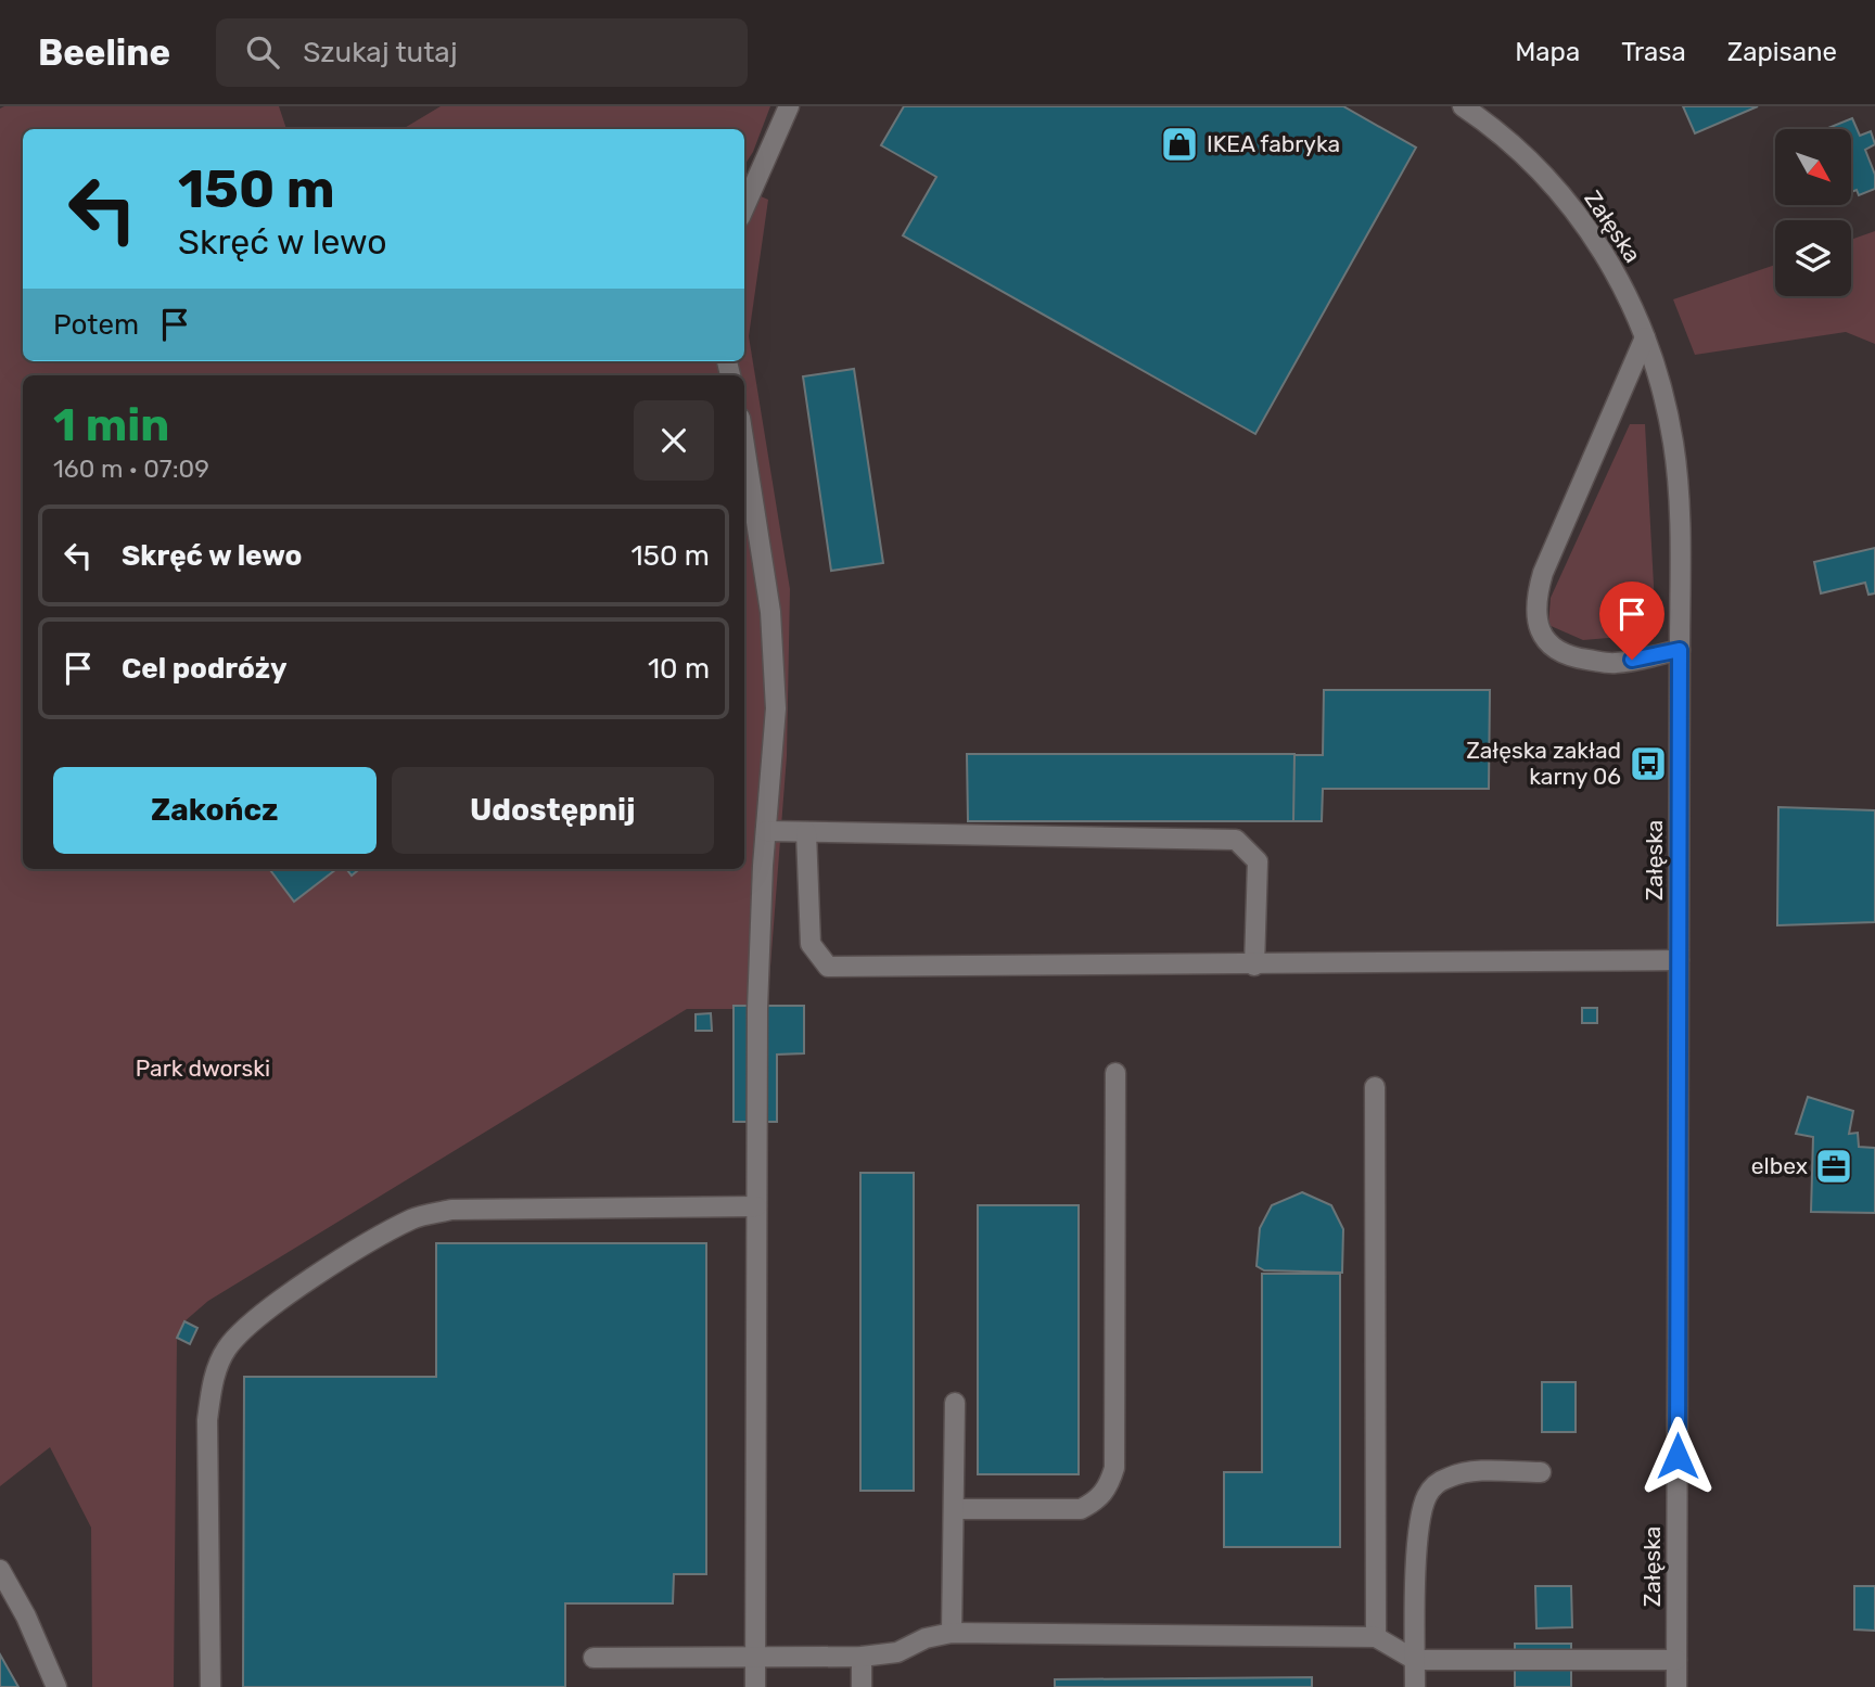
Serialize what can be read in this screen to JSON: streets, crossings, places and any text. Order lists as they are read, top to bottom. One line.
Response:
{"streets":{"street":["Załęska"]},"parks":["Park dworski"],"places":{"shop":["IKEA fabryka"],"bus stop":["Załęska zakład karny 06"],"office":["elbex"]},"north":"bottom right","page":{"header":"Beeline","search":"Szukaj tutaj","nav":["Mapa","Trasa","Zapisane"],"turn":["150 m","Skręć w lewo"],"then":"Potem","heading":["1 min","160 m · 07:09"],"list":[{"name":"Skręć w lewo","value":"150 m"},{"name":"Cel podróży","value":"10 m"}],"buttons":["Zakończ","Udostępnij"]}}
